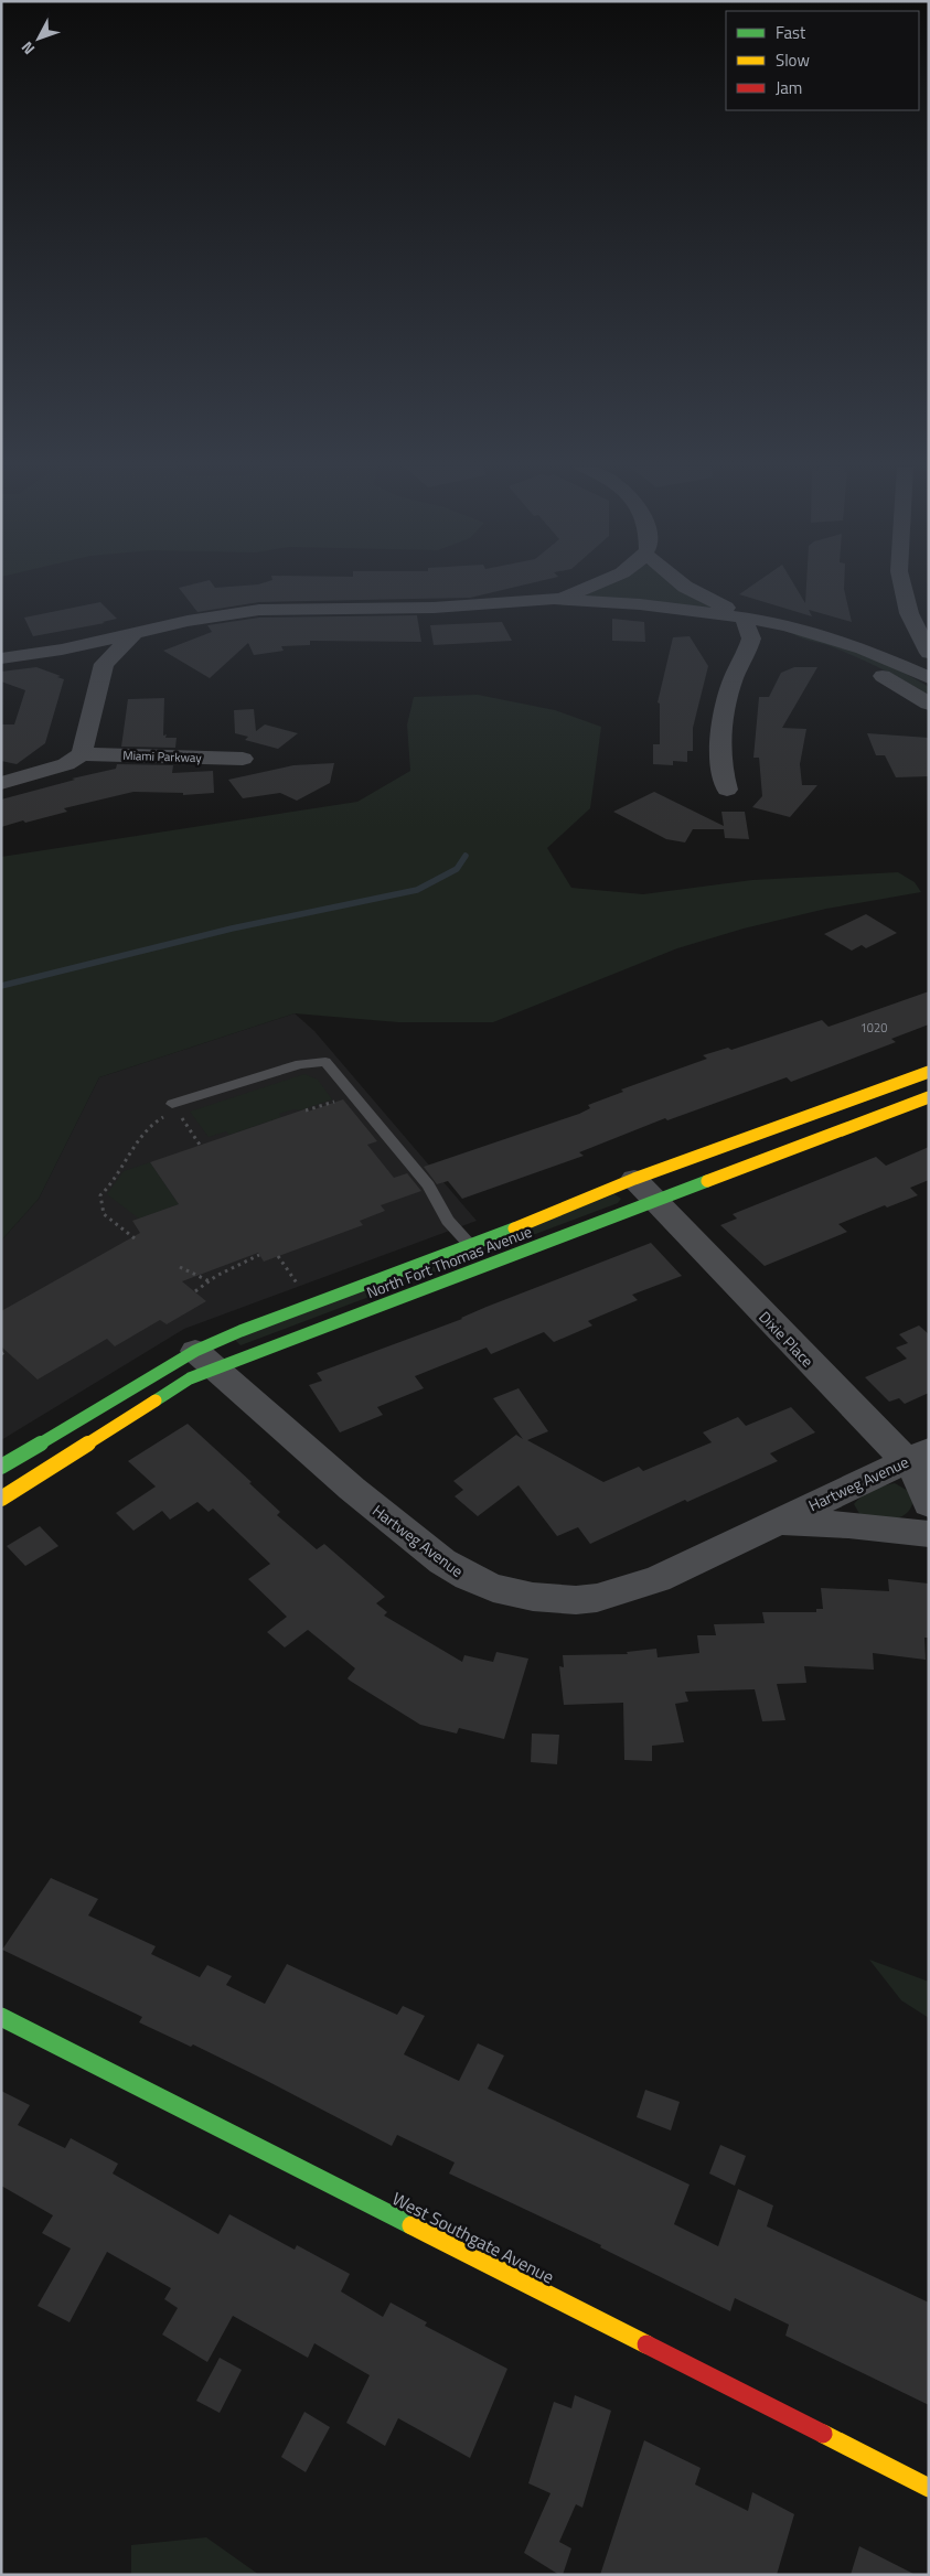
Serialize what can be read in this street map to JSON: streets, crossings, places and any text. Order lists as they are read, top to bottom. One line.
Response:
{"streets":{"street":["Miami Parkway","North Fort Thomas Avenue","Dixie Place","Hartweg Avenue","West Southgate Avenue"]},"crossings":[["North Fort Thomas Avenue","Dixie Place"],["North Fort Thomas Avenue","Hartweg Avenue"],["Dixie Place","Hartweg Avenue"]],"house_numbers":["1020"],"legend":["Fast","Slow","Jam"],"north":"bottom left"}
